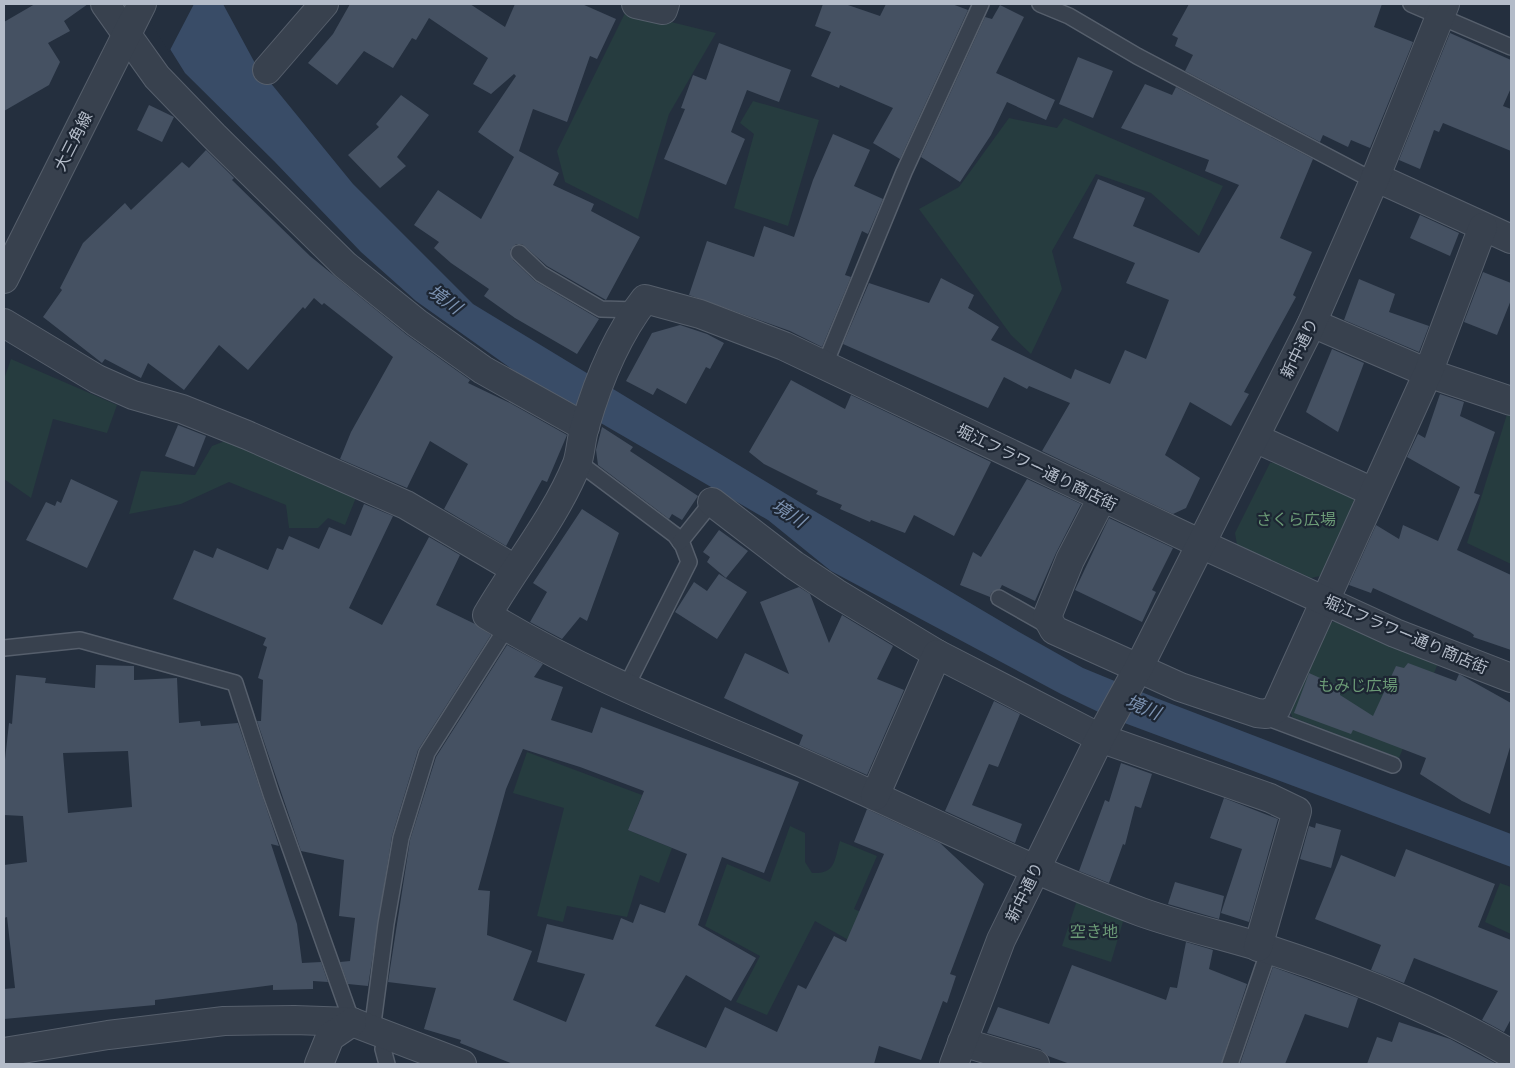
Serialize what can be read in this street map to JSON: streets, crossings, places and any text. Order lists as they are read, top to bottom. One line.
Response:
{"streets":{"street":["大三角線","新中通り","堀江フラワー通り商店街"]},"crossings":[["新中通り","堀江フラワー通り商店街"]],"water":["境川"],"parks":["さくら広場","もみじ広場","空き地"]}
